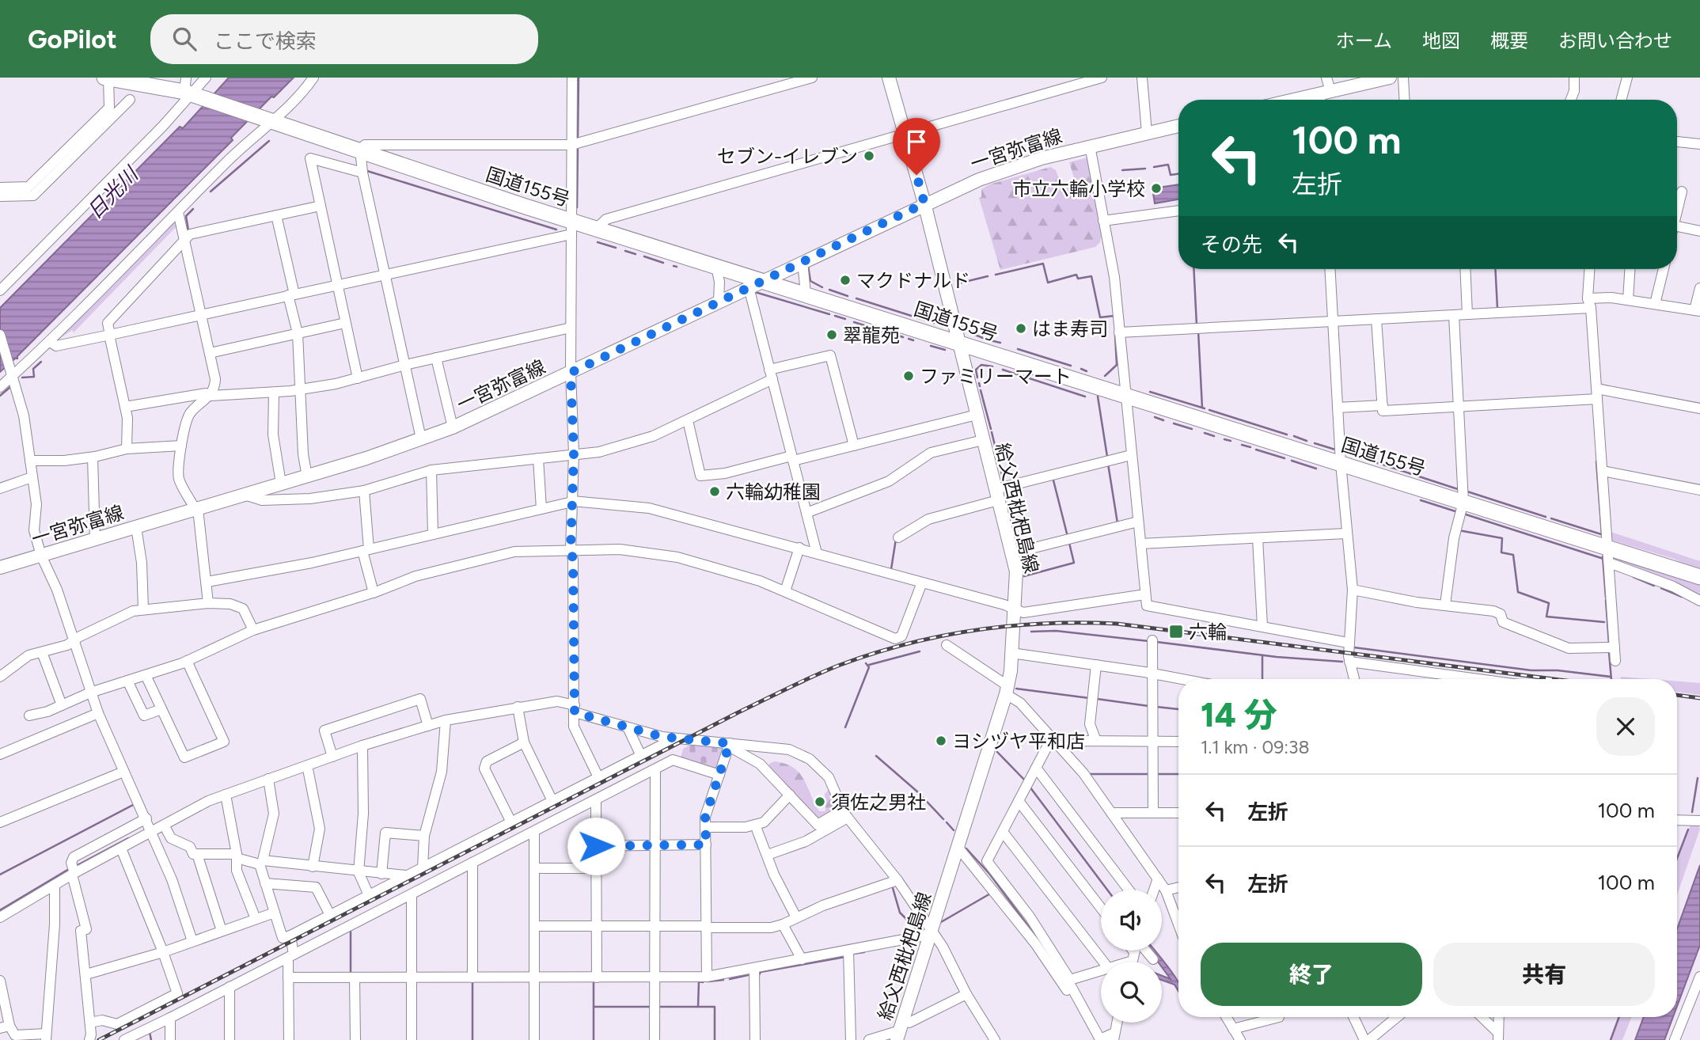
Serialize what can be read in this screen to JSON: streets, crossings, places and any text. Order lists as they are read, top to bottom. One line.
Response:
{"streets":{"highway":["国道155号"],"main road":["一宮弥富線","給父西枇杷島線"]},"crossings":[["一宮弥富線","国道155号"],["一宮弥富線","給父西枇杷島線"],["国道155号","給父西枇杷島線"]],"water":["日光川"],"places":{"other":["セブン-イレブン","市立六輪小学校","マクドナルド","はま寿司","翠龍苑","ファミリーマート","六輪幼稚園","ヨシヅヤ平和店","須佐之男社"],"transit":["六輪"]},"page":{"header":"GoPilot","search":"ここで検索","nav":["ホーム","地図","概要","お問い合わせ"],"turn":["100 m","左折"],"then":"その先","heading":["14 分","1.1 km · 09:38"],"list":[{"name":"左折","value":"100 m"},{"name":"左折","value":"100 m"}],"buttons":["終了","共有"]}}
